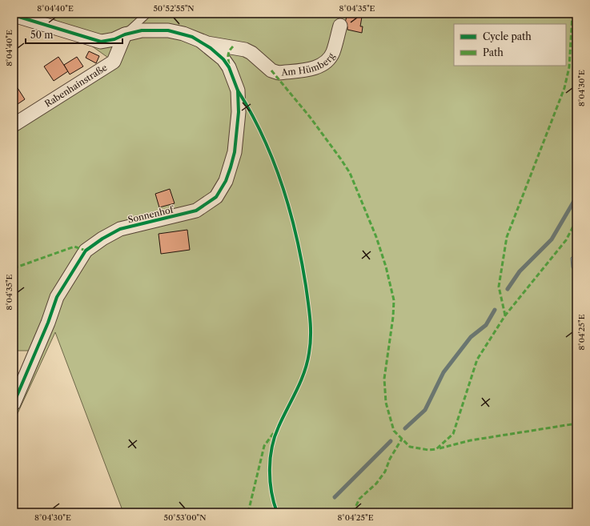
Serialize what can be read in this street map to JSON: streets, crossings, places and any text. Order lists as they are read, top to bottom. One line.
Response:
{"streets":{"street":["Am Hümberg","Rabenhainstraße","Sonnenhof"]},"crossings":[["Am Hümberg","Sonnenhof"]],"legend":["Cycle path","Path"],"scale_bar":"50 m","coordinates":["8°04'40\"E","50°52'55\"N","8°04'35\"E","8°04'30\"E","8°04'25\"E","50°53'00\"N"]}
